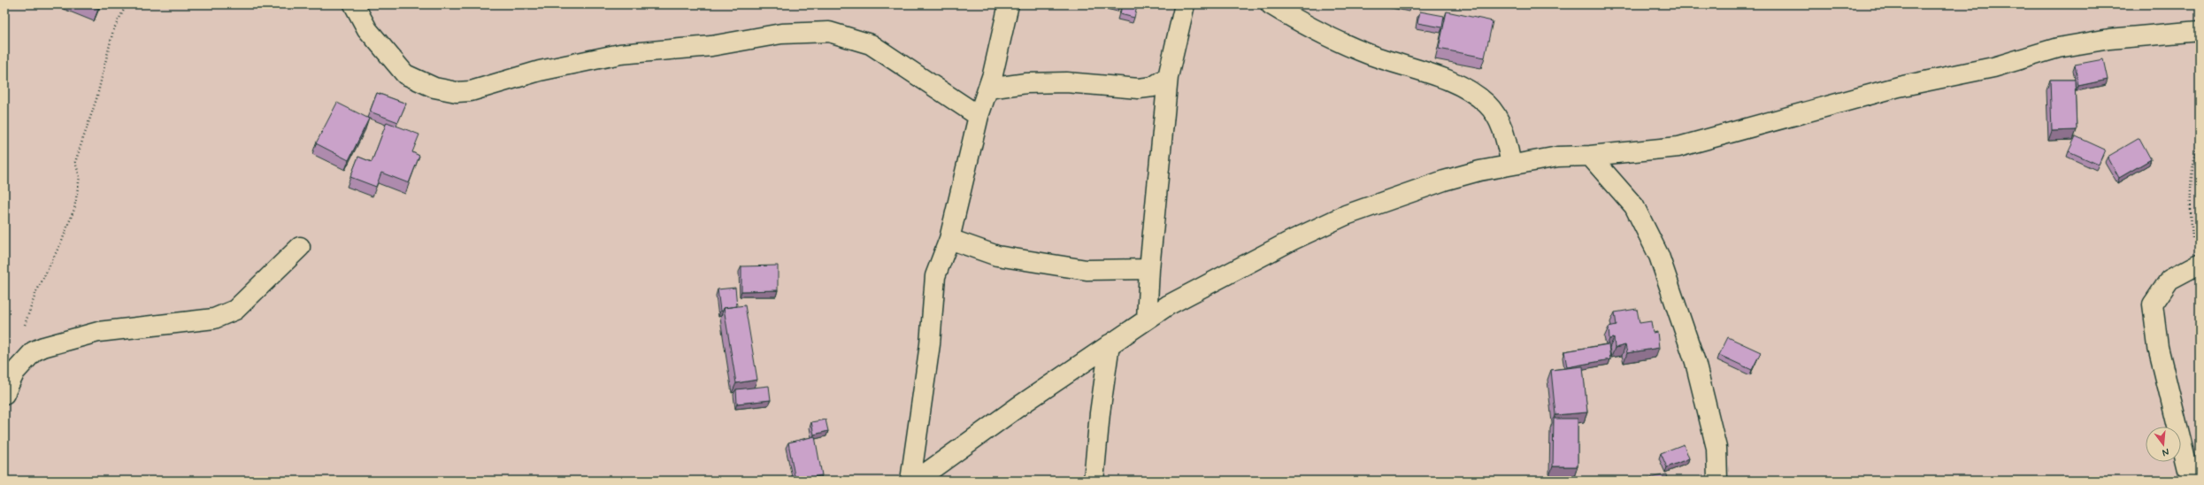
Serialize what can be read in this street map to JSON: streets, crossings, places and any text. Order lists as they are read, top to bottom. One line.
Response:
{"north":"bottom"}
